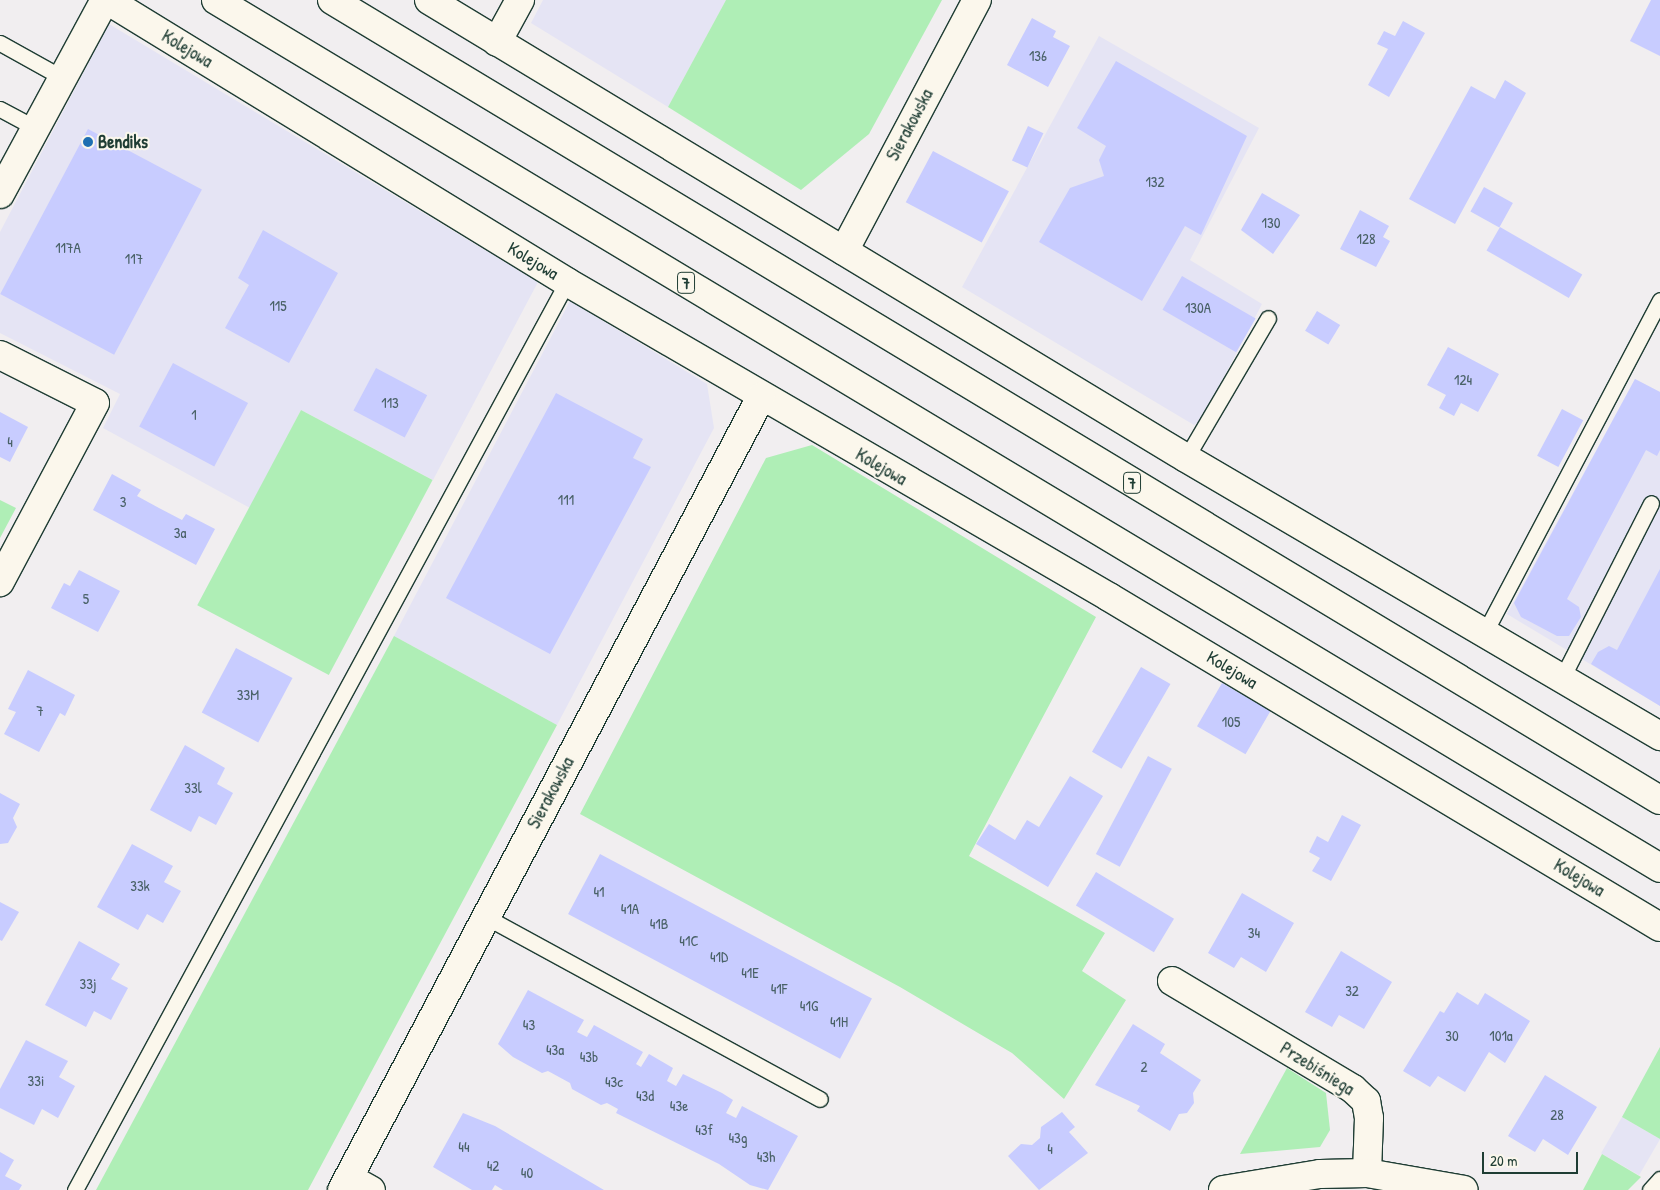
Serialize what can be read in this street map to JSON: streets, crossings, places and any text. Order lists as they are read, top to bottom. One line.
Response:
{"streets":{"main road":["Kolejowa","Sierakowska","7","Przebiśniega"]},"crossings":[["Kolejowa","Sierakowska"]],"places":["Bendiks"],"house_numbers":["136","132","130","128","117A","117","115","130A","124","113","1","4","111","3","3a","5","33M","7","105","33l","33k","41","41A","41B","34","41C","41D","41E","33j","41F","32","41G","41H","43","30","101a","43a","43b","2","33i","43c","43d","43e","28","43f","43g","44","4","43h","42","40"],"scale_bar":"20 m"}
